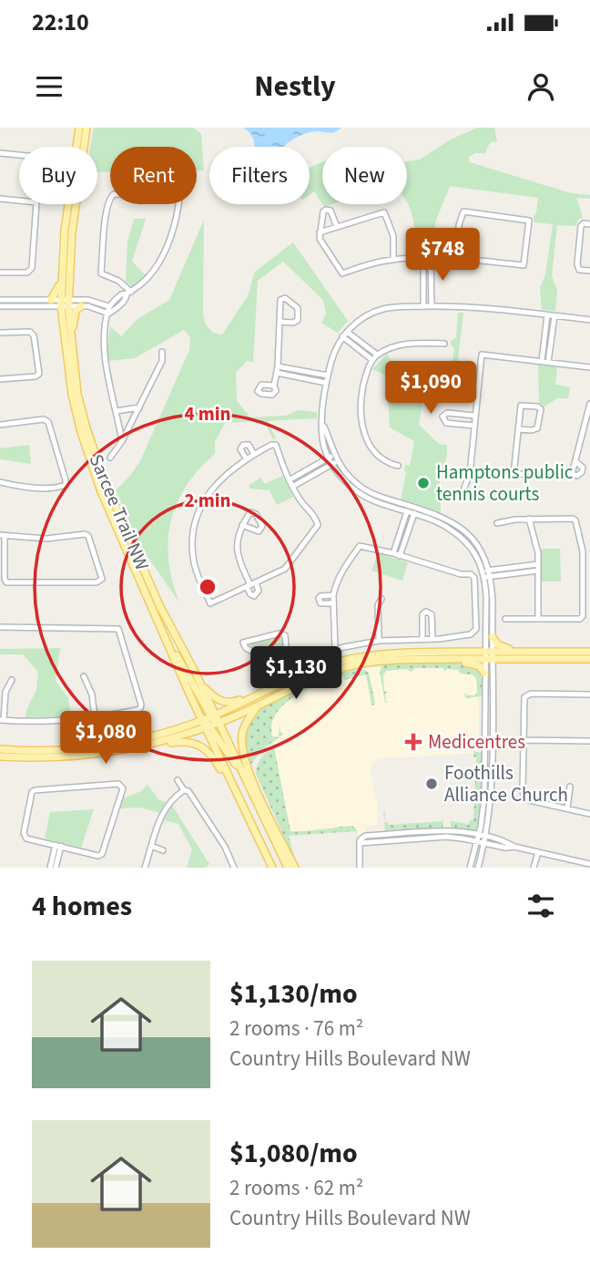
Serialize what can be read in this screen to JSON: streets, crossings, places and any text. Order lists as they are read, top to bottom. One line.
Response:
{"streets":{"main road":["Sarcee Trail NW"]},"places":{"other":["Hamptons public tennis courts","Foothills Alliance Church"],"health":["Medicentres"]},"page":{"status":"22:10","header":"Nestly","chip":["Buy","Rent","Filters","New"],"price":["$748","$1,090","$1,130","$1,080"],"heading":"4 homes","list":[{"name":"$1,130/mo","note":"2 rooms · 76 m² · Country Hills Boulevard NW"},{"name":"$1,080/mo","note":"2 rooms · 62 m² · Country Hills Boulevard NW"}]},"rings":["4 min","2 min"]}
